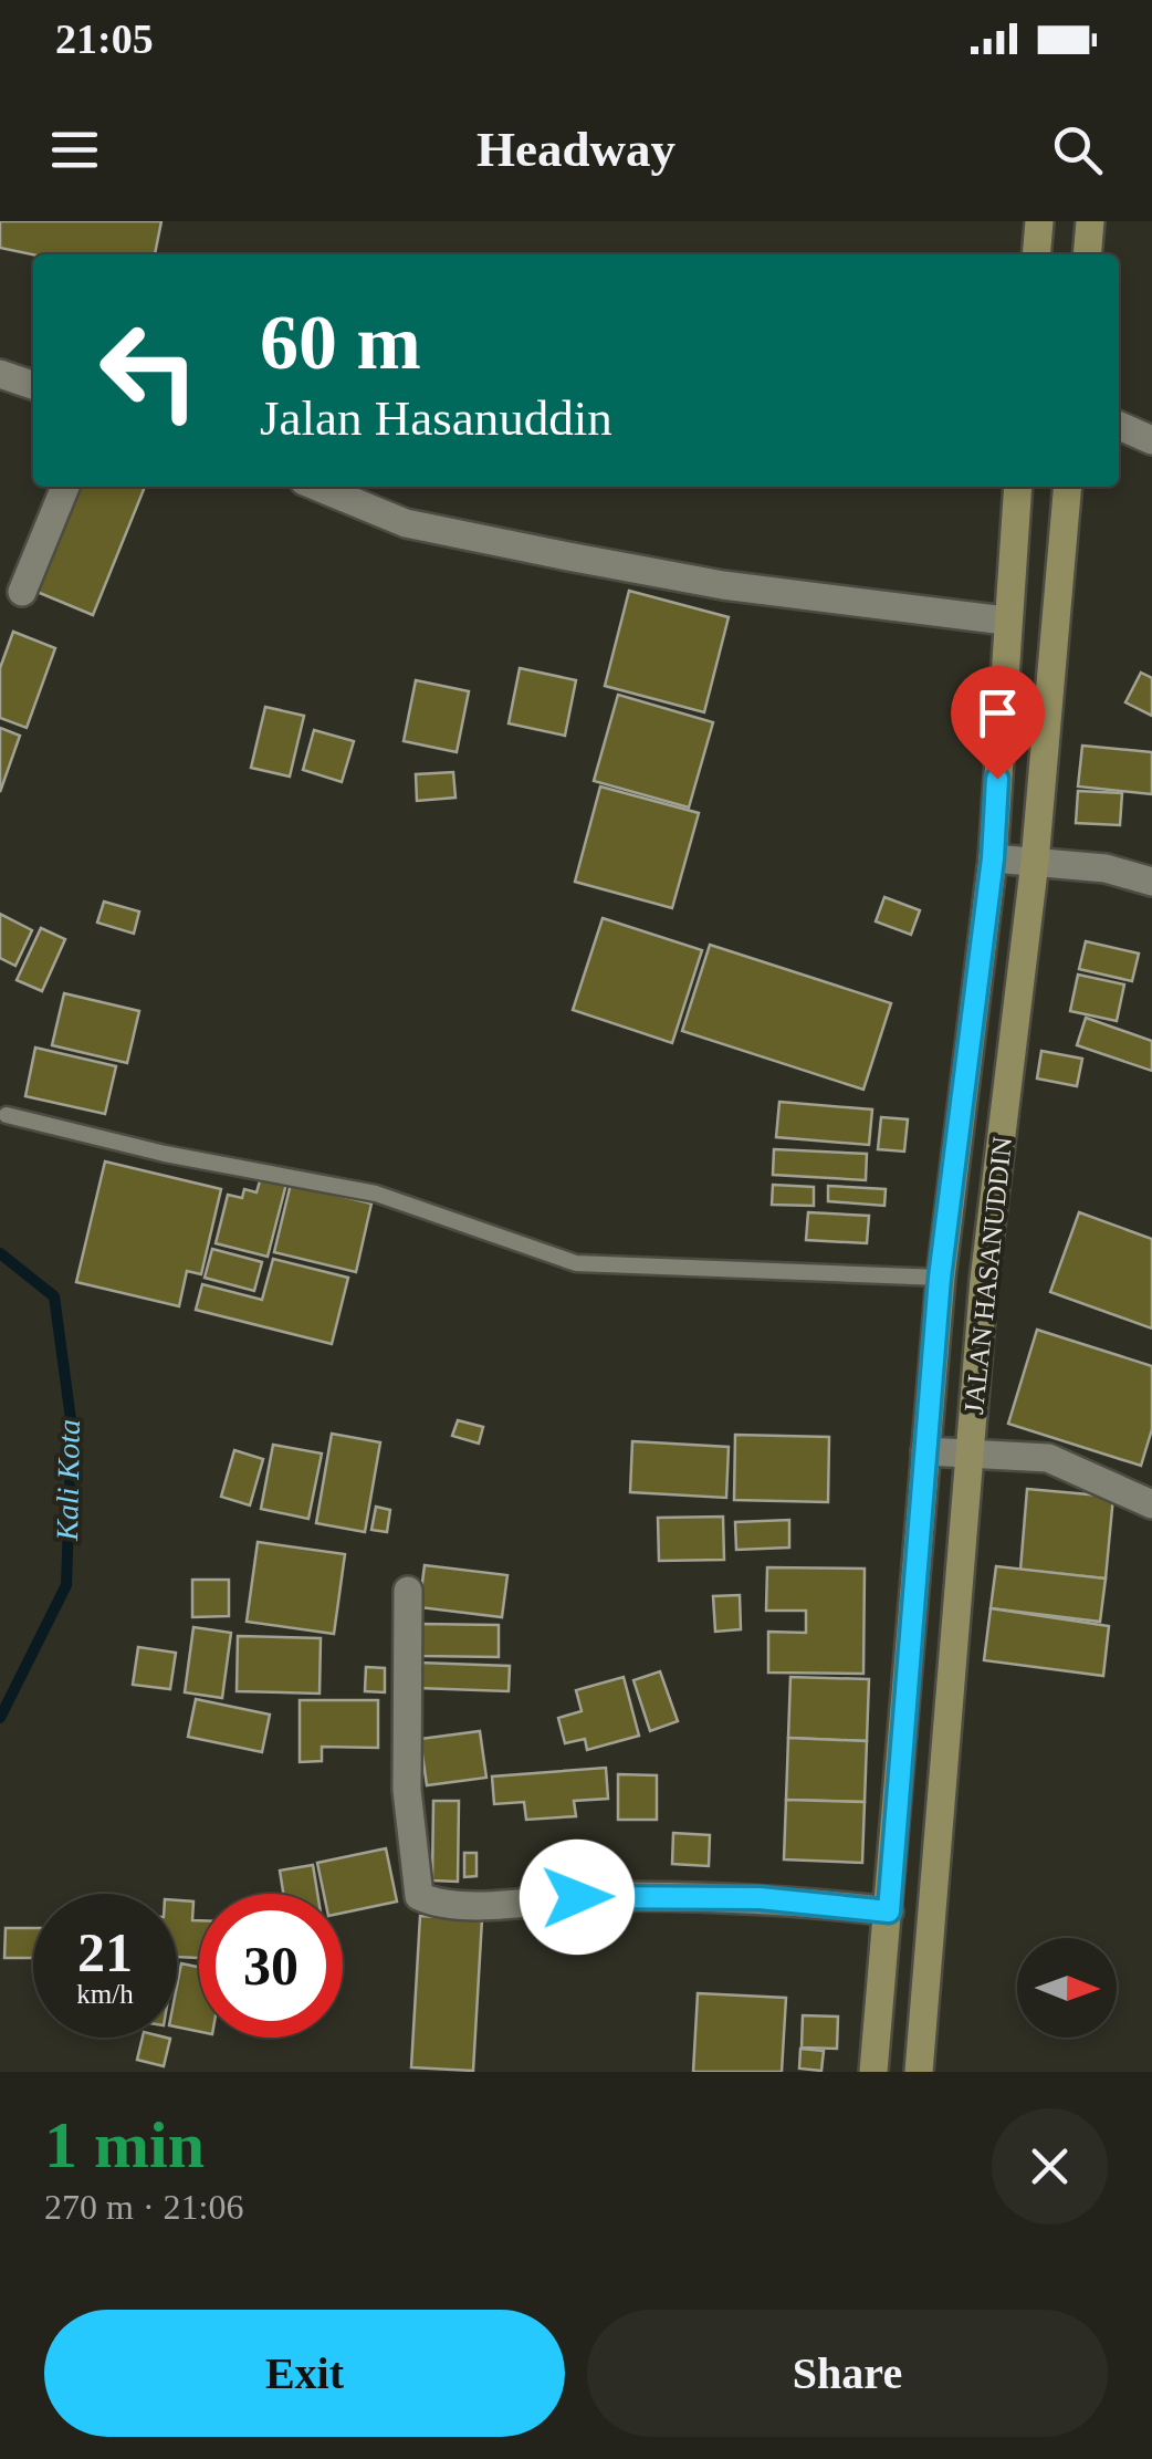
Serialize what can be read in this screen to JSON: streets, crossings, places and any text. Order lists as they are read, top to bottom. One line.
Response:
{"streets":{"street":["JALAN HASANUDDIN"]},"water":["Kali Kota"],"north":"right","page":{"status":"21:05","header":"Headway","turn":["60 m","Jalan Hasanuddin"],"speed":"21 km/h","limit":"30","heading":["1 min","270 m · 21:06"],"buttons":["Exit","Share"]}}
